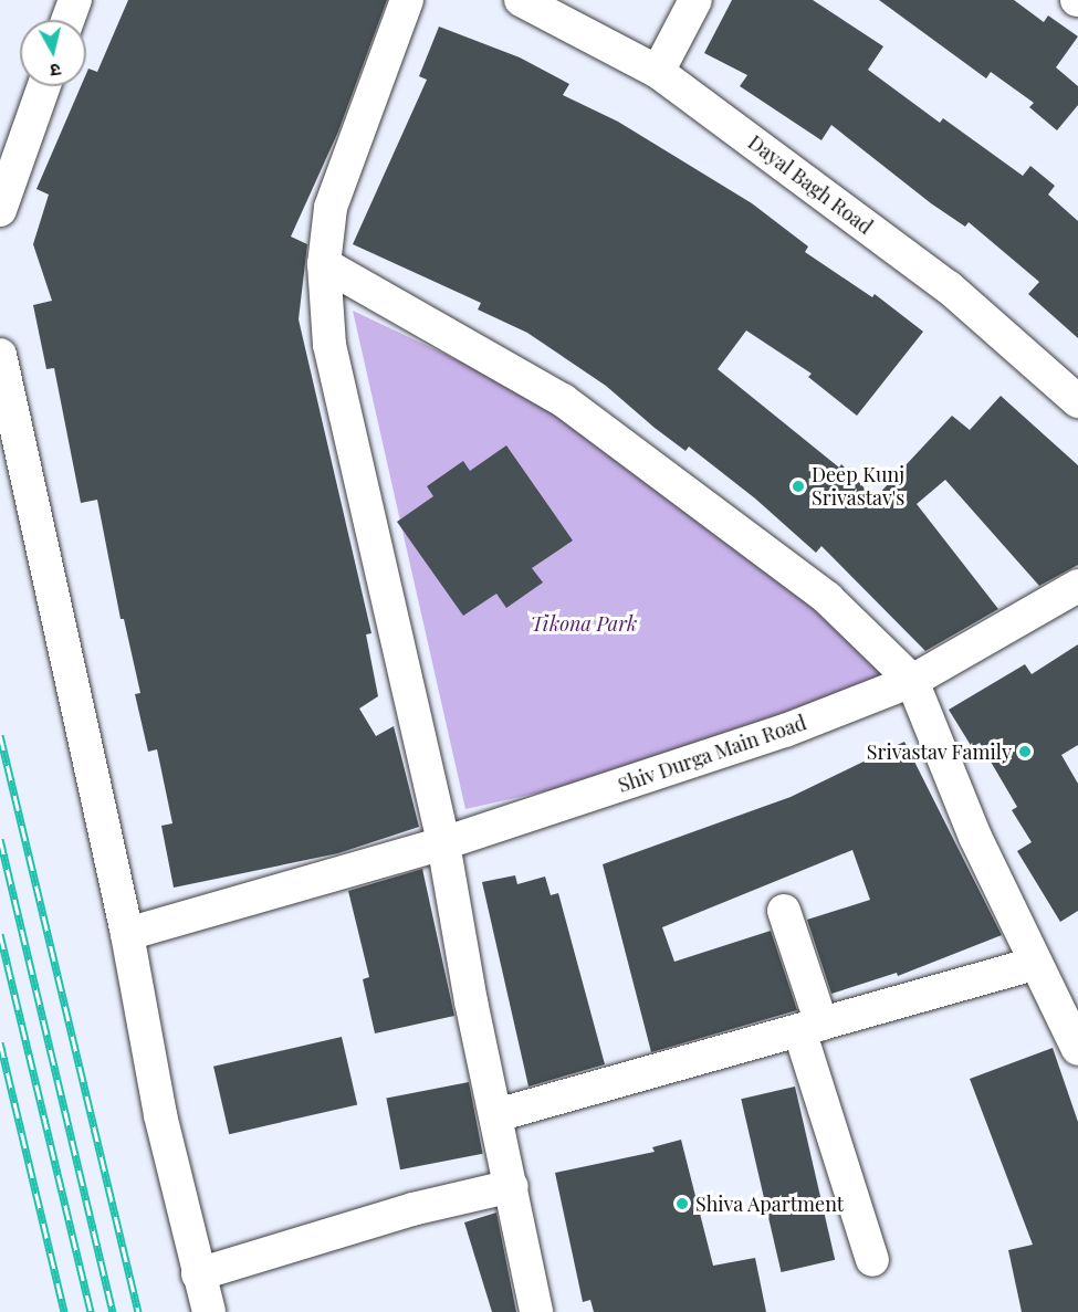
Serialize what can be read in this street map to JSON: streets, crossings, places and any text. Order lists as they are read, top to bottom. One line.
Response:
{"streets":{"street":["Dayal Bagh Road","Shiv Durga Main Road"]},"parks":["Tikona Park"],"places":["Deep Kunj Srivastav's","Srivastav Family","Shiva Apartment"],"north":"bottom"}
